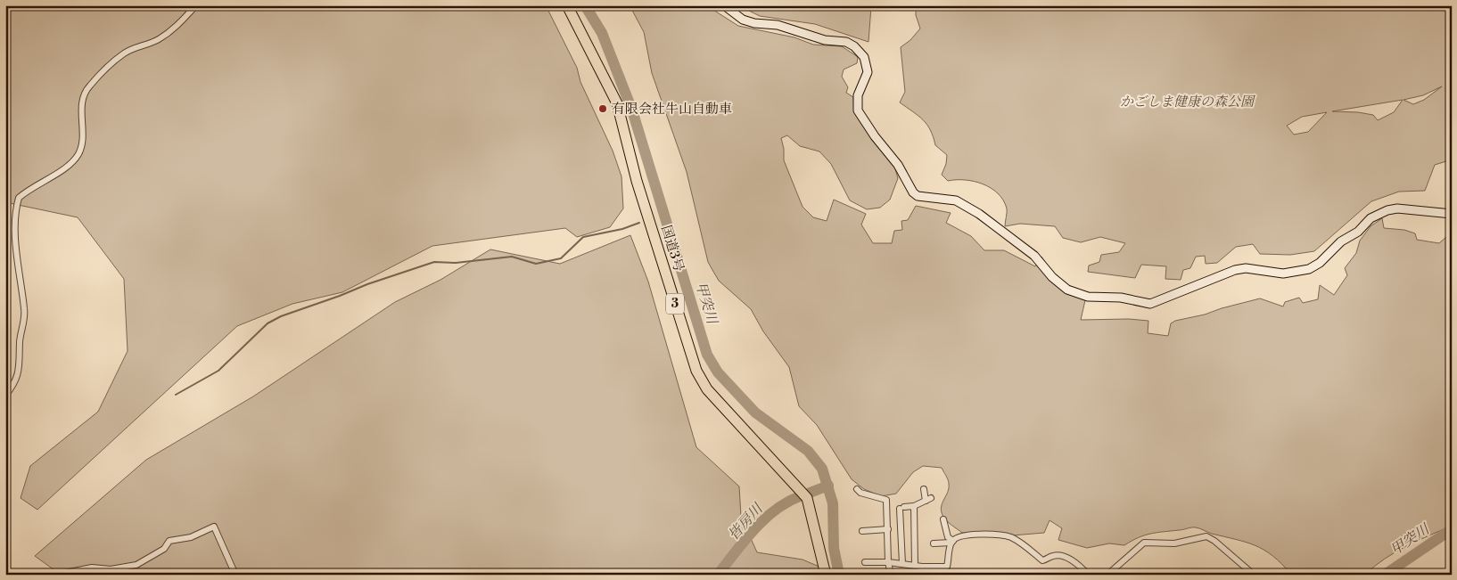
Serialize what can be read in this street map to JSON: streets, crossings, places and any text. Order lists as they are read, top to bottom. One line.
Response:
{"streets":{"highway":["国道3号","3"]},"water":["甲突川","皆房川"],"parks":["かごしま健康の森公園"],"places":["有限会社牛山自動車"]}
